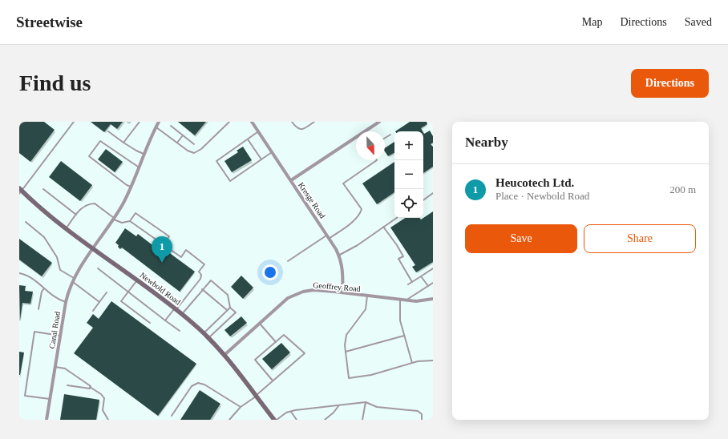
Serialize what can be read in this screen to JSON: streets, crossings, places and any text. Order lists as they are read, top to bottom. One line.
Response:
{"streets":{"main road":["Newbold Road"],"street":["Kresge Road","Geoffrey Road","Canal Road"]},"crossings":[["Kresge Road","Geoffrey Road"],["Geoffrey Road","Newbold Road"],["Newbold Road","Canal Road"]],"north":"bottom","page":{"header":"Streetwise","nav":["Map","Directions","Saved"],"buttons":["Directions",["Save","Share"]],"title":"Find us","heading":"Nearby","map_buttons":["+","−"],"list":[{"mark":"1","name":"Heucotech Ltd.","note":"Place · Newbold Road","value":"200 m"}],"pins":"1"}}
